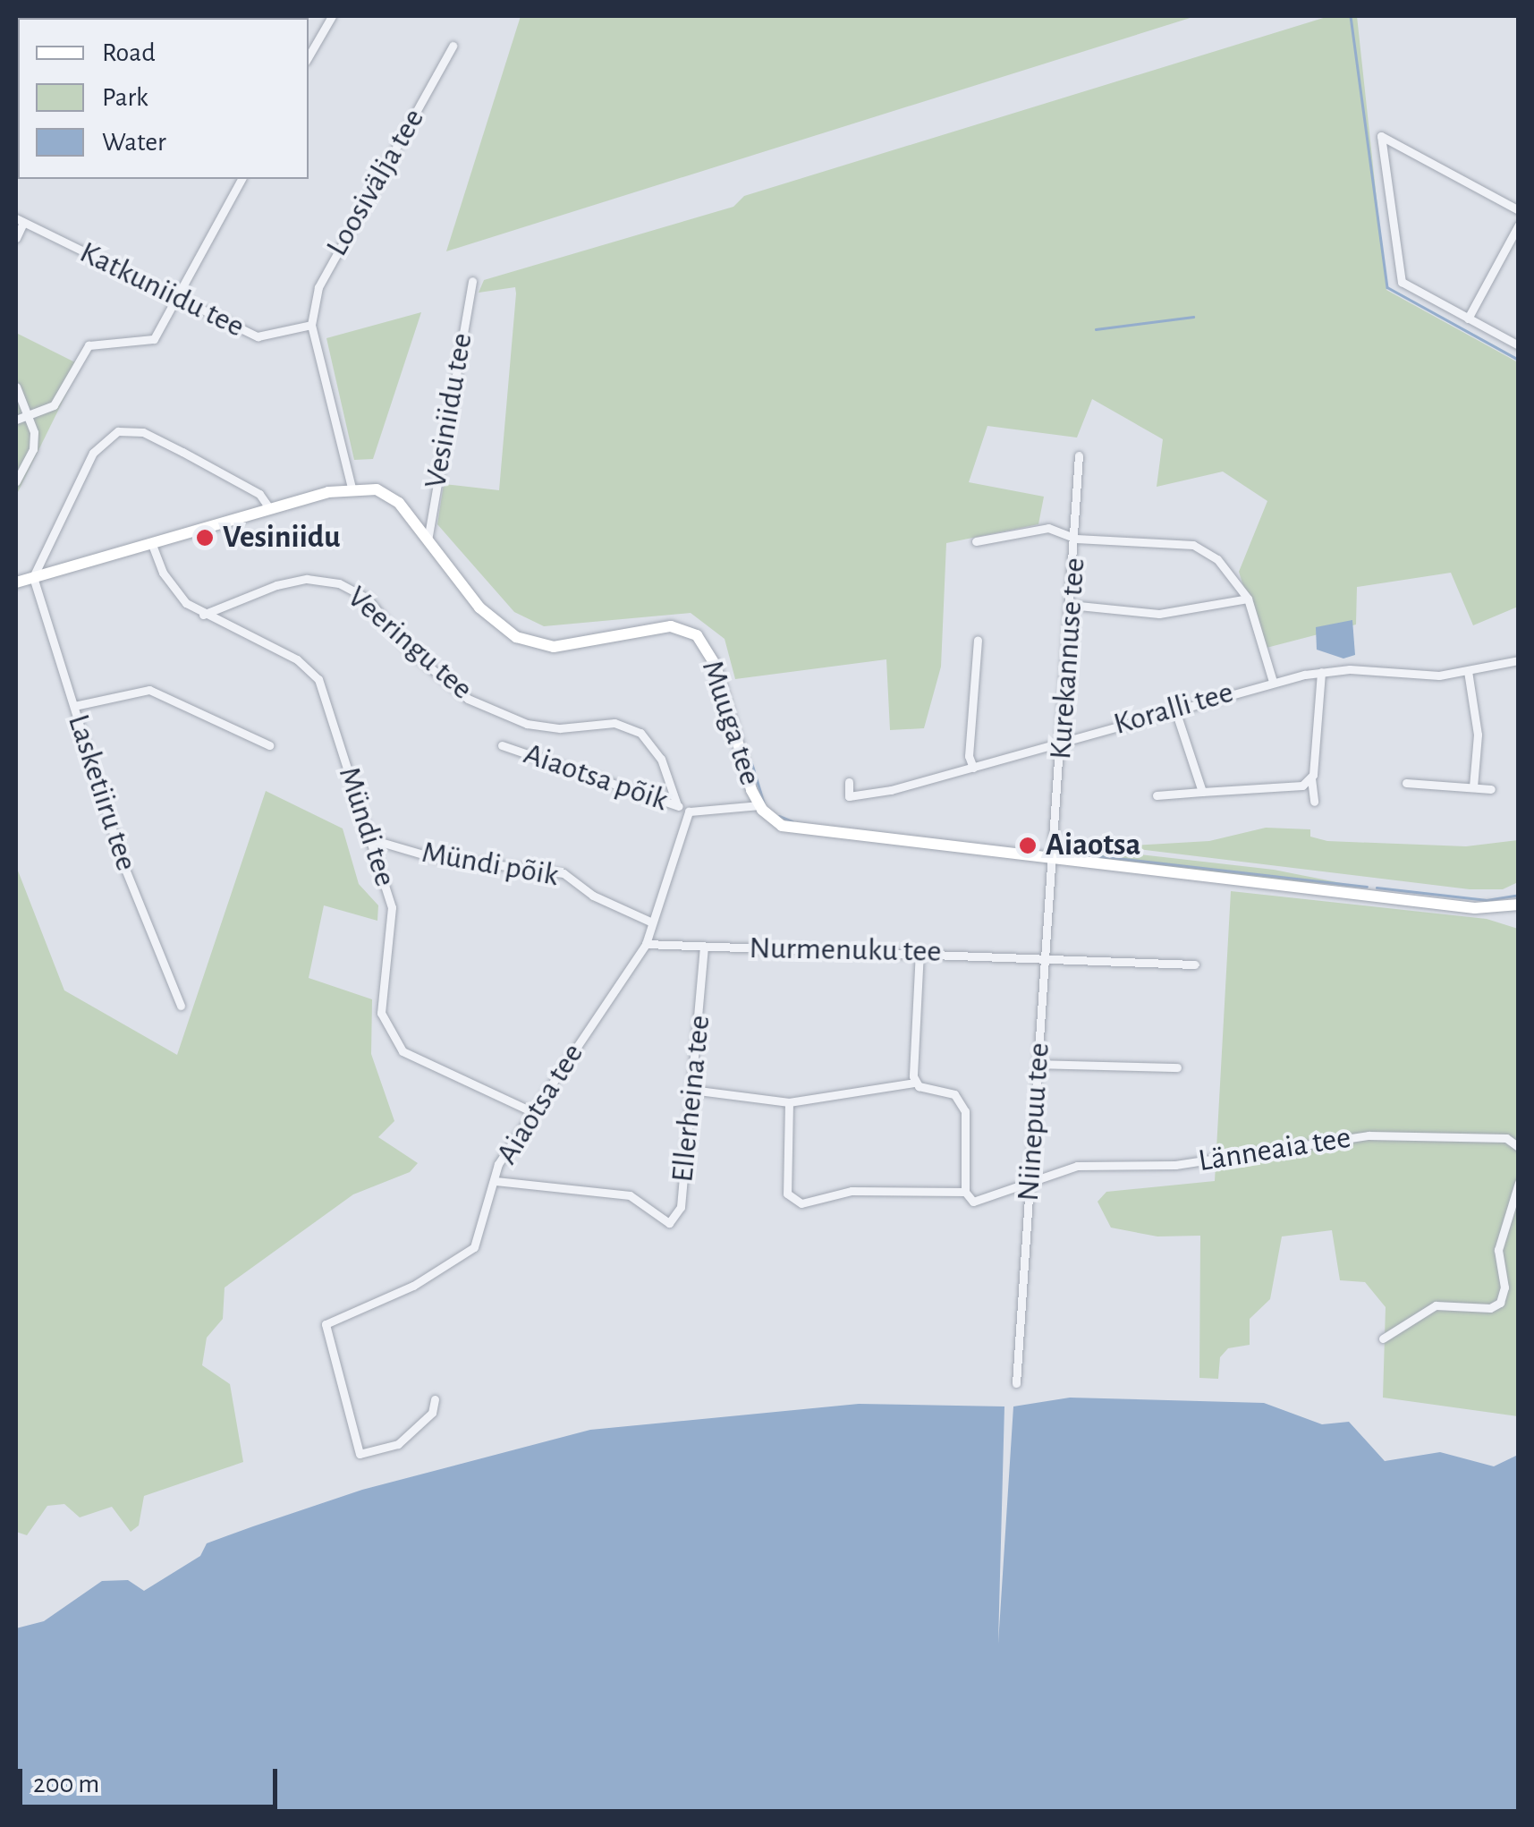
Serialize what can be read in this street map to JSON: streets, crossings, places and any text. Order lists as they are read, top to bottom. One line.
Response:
{"streets":{"street":["Loosivälja tee","Katkuniidu tee","Vesiniidu tee","Veeringu tee","Kurekannuse tee","Koralli tee","Muuga tee","Aiaotsa põik","Lasketiiru tee","Mündi tee","Mündi põik","Nurmenuku tee","Ellerheina tee","Aiaotsa tee","Niinepuu tee","Länneaia tee"]},"crossings":[["Loosivälja tee","Katkuniidu tee"],["Vesiniidu tee","Muuga tee"],["Veeringu tee","Aiaotsa põik"],["Veeringu tee","Mündi tee"],["Kurekannuse tee","Koralli tee"],["Kurekannuse tee","Muuga tee"],["Kurekannuse tee","Niinepuu tee"],["Muuga tee","Lasketiiru tee"],["Muuga tee","Mündi tee"],["Muuga tee","Niinepuu tee"],["Aiaotsa põik","Aiaotsa tee"],["Mündi tee","Mündi põik"],["Mündi tee","Aiaotsa tee"],["Mündi põik","Aiaotsa tee"],["Nurmenuku tee","Ellerheina tee"],["Nurmenuku tee","Aiaotsa tee"],["Nurmenuku tee","Niinepuu tee"],["Ellerheina tee","Aiaotsa tee"],["Niinepuu tee","Länneaia tee"]],"places":["Vesiniidu","Aiaotsa"],"legend":["Road","Park","Water"],"scale_bar":"200 m"}
